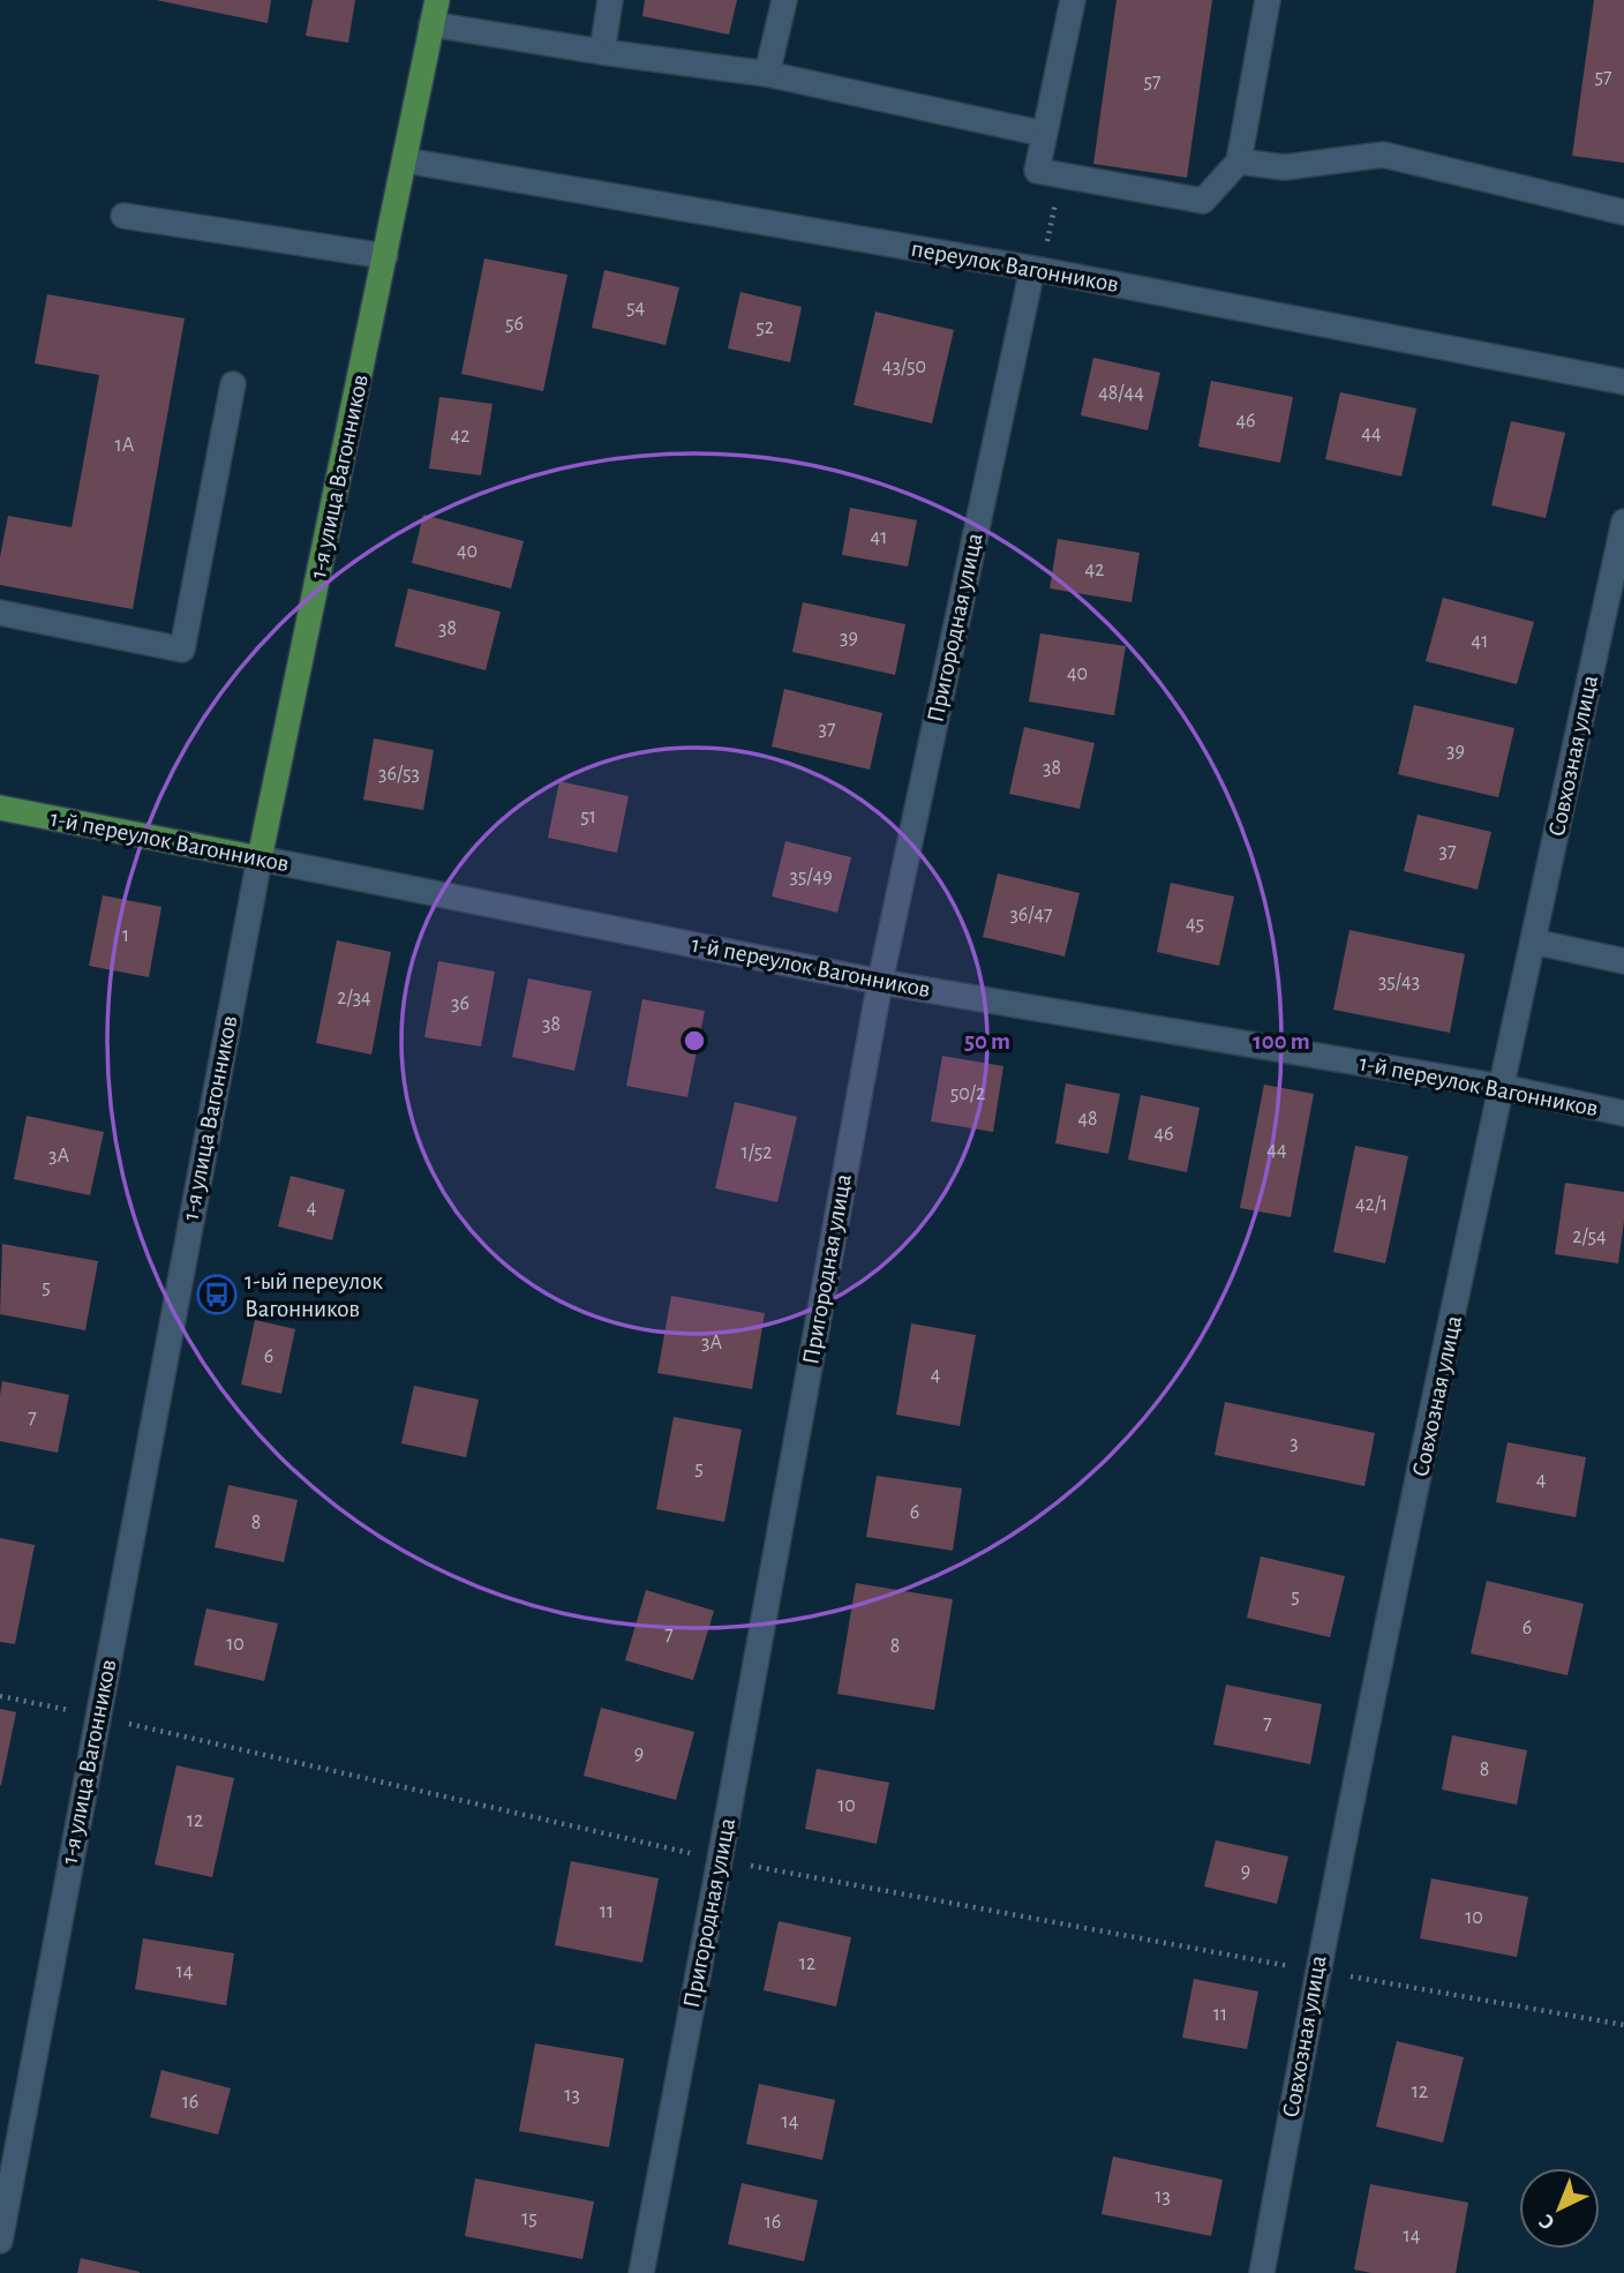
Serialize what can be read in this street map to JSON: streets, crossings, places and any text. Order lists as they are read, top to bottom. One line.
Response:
{"streets":{"main road":["1-я улица Вагонников","1-й переулок Вагонников"],"street":["переулок Вагонников","Пригородная улица","Совхозная улица"]},"crossings":[["переулок Вагонников","1-я улица Вагонников"],["переулок Вагонников","Пригородная улица"],["1-я улица Вагонников","1-й переулок Вагонников"],["Пригородная улица","1-й переулок Вагонников"],["Совхозная улица","1-й переулок Вагонников"]],"places":{"bus stop":["1-ый переулок Вагонников"]},"house_numbers":["57","57","54","56","52","43/50","48/44","46","44","42","1А","41","40","42","38","39","41","40","37","39","38","36/53","51","37","35/49","36/47","45","1","35/43","2/34","36","38","50/2","48","46","44","1/52","3А","42/1","4","2/54","5","3А","6","4","7","3","5","4","6","8","5","6","7","10","8","7","9","8","10","12","9","11","10","12","14","11","12","13","16","14","13","15","16","14"],"north":"bottom left","rings":["50 m","100 m"]}
